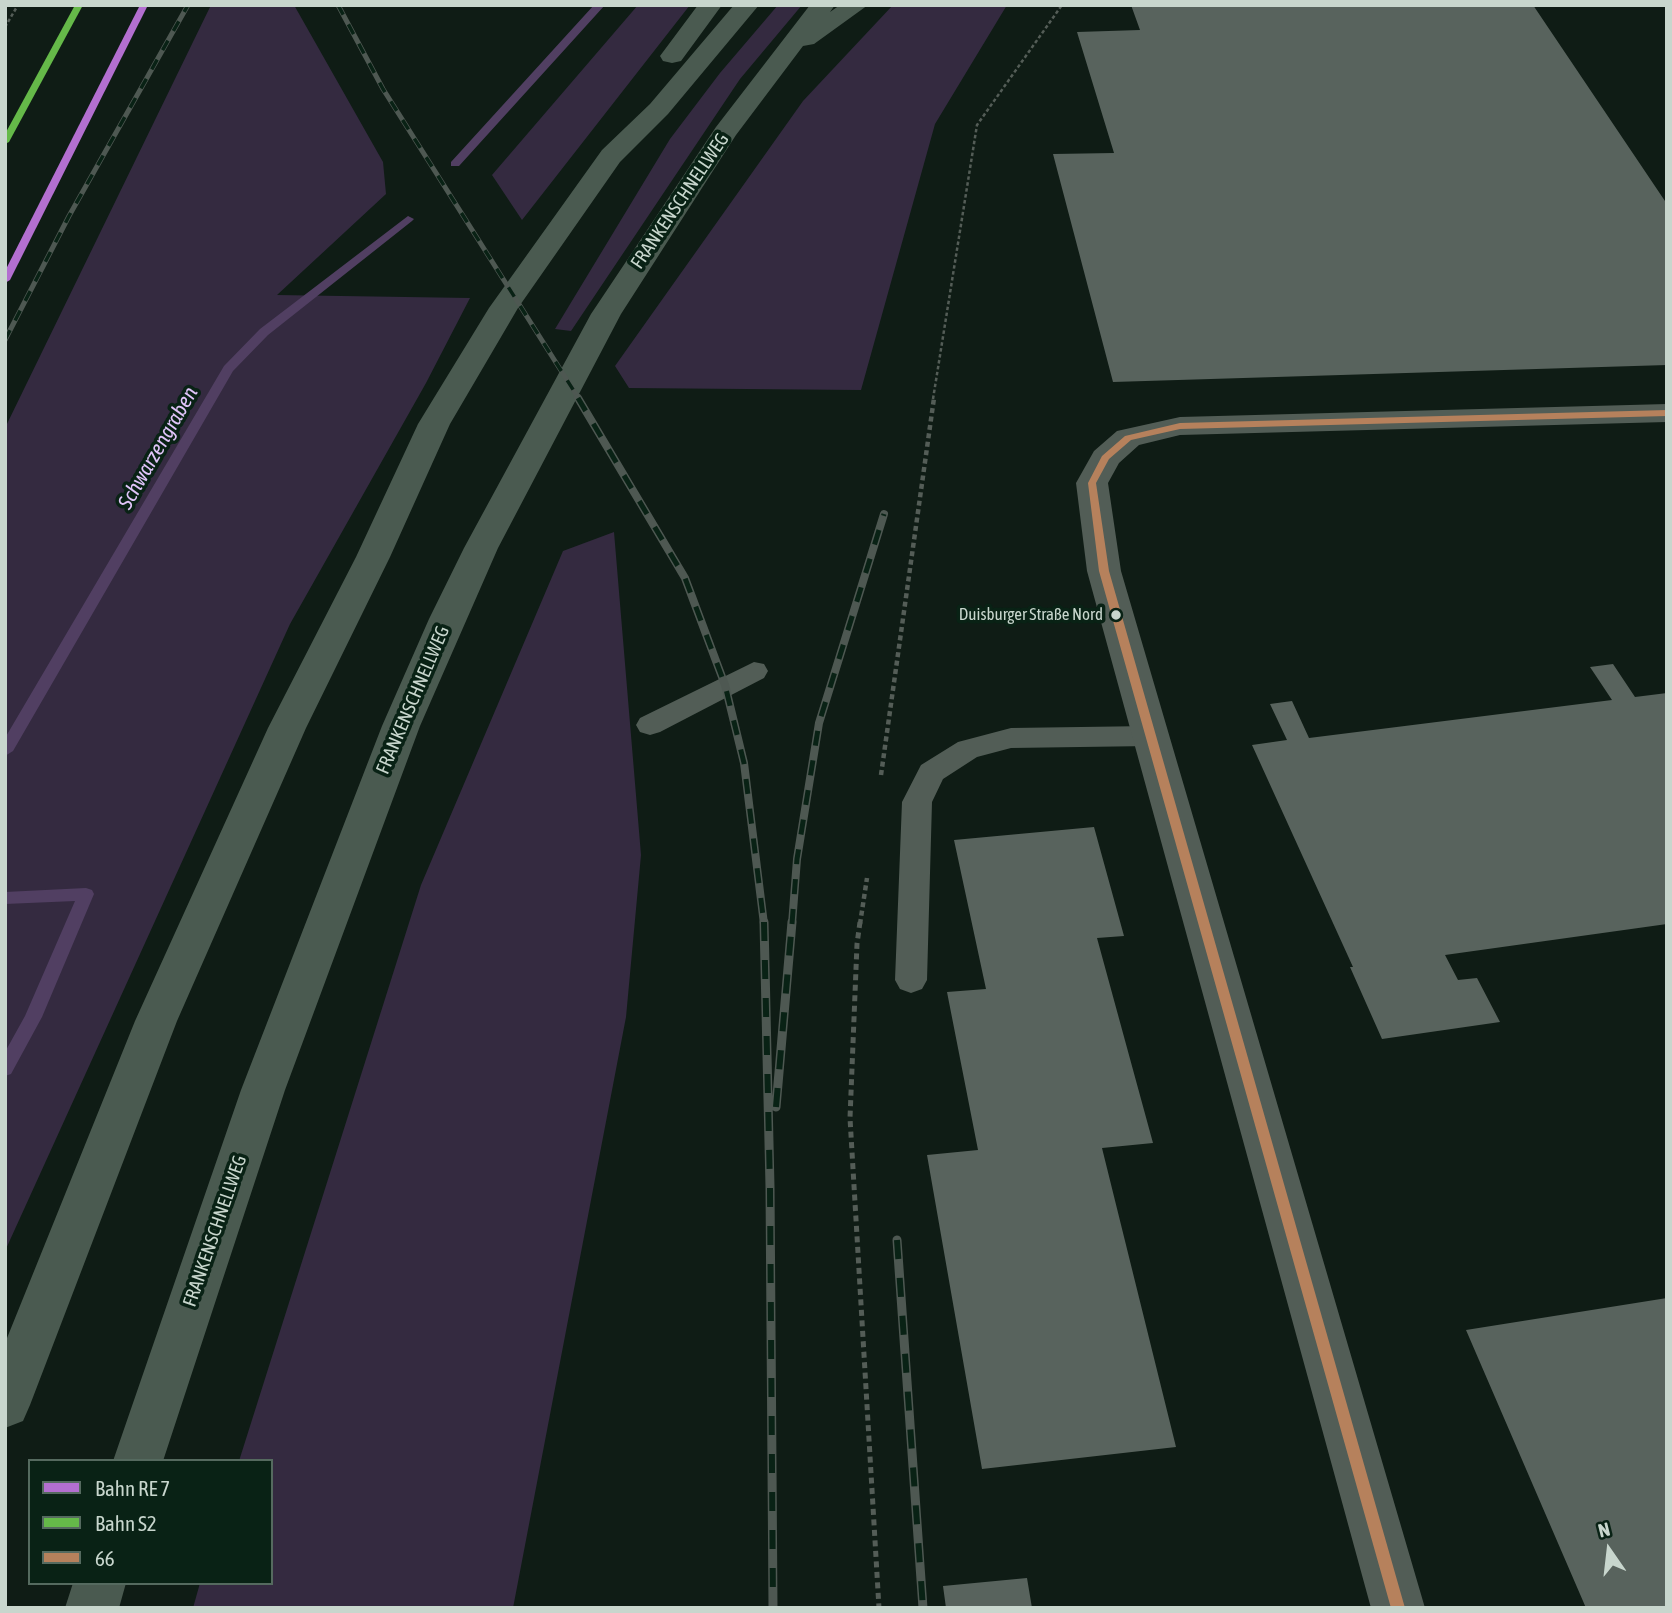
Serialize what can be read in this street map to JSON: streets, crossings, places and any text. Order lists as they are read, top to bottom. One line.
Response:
{"streets":{"highway":["FRANKENSCHNELLWEG"]},"water":["Schwarzengraben"],"places":["Duisburger Straße Nord"],"lines":["rail line S2","transit line 66"],"legend":["Bahn RE 7","Bahn S2","66"],"north":"top"}
